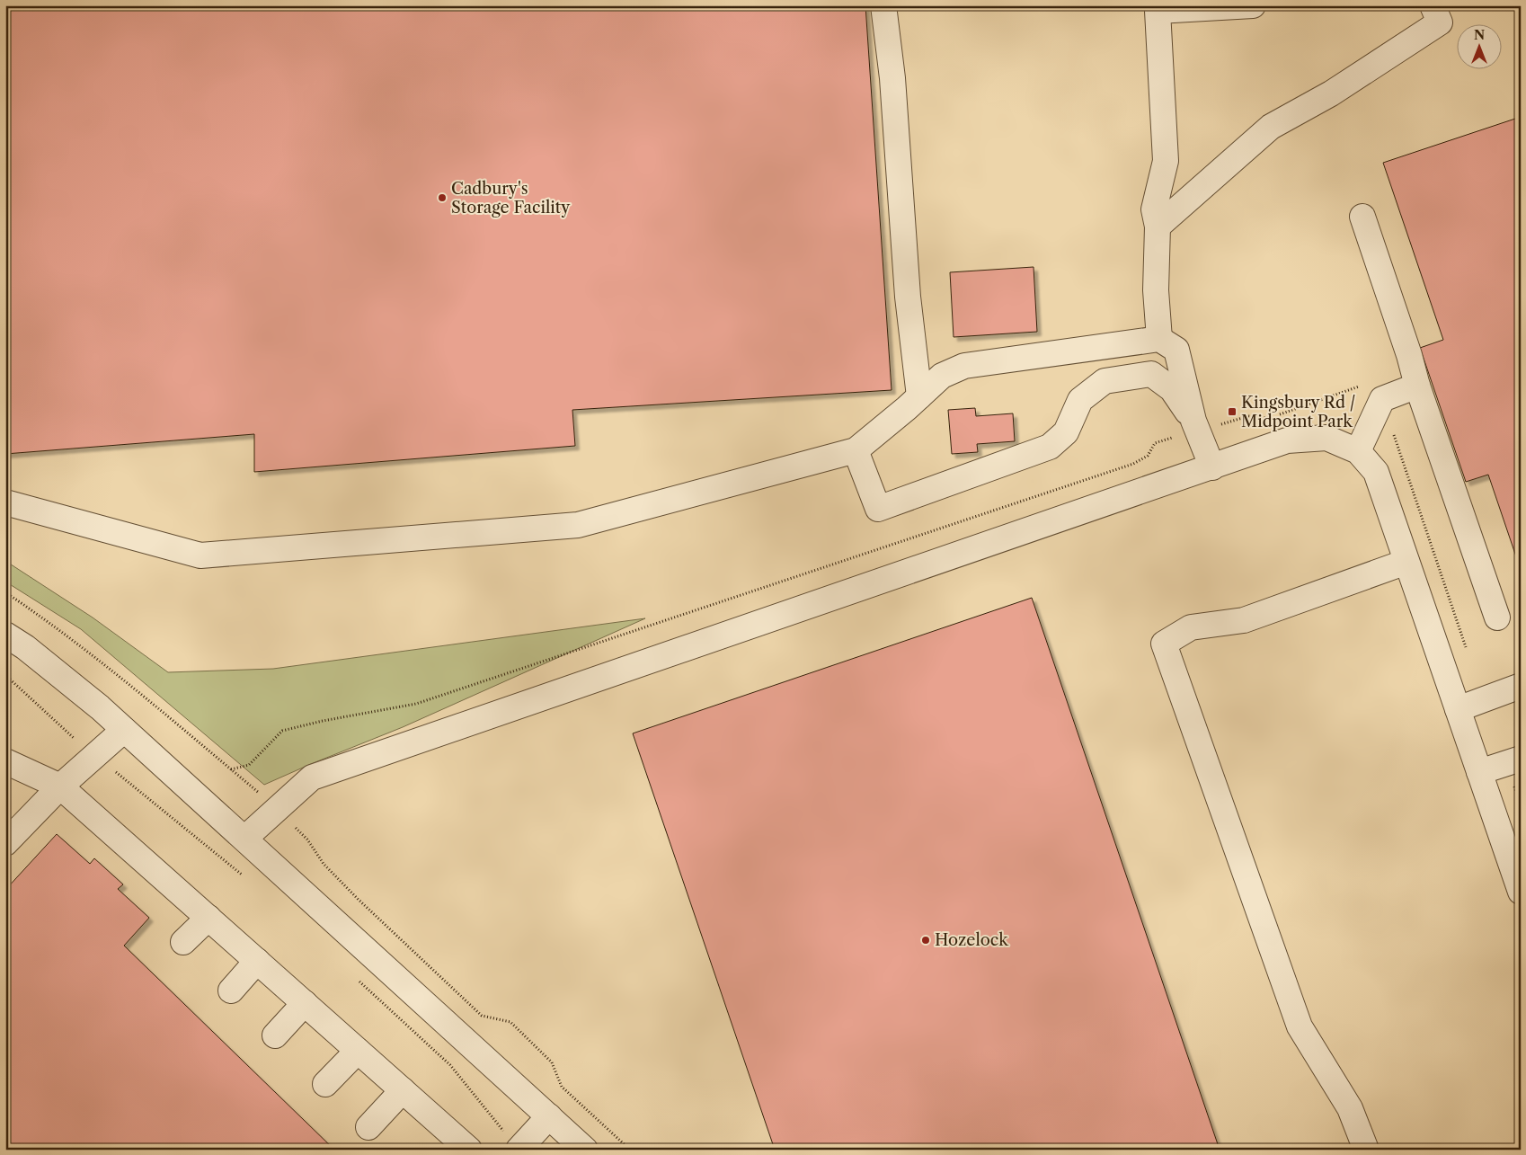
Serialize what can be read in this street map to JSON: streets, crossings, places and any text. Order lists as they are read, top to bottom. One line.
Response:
{"places":{"other":["Cadbury's Storage Facility","Hozelock"],"transit":["Kingsbury Rd / Midpoint Park"]},"north":"top"}
